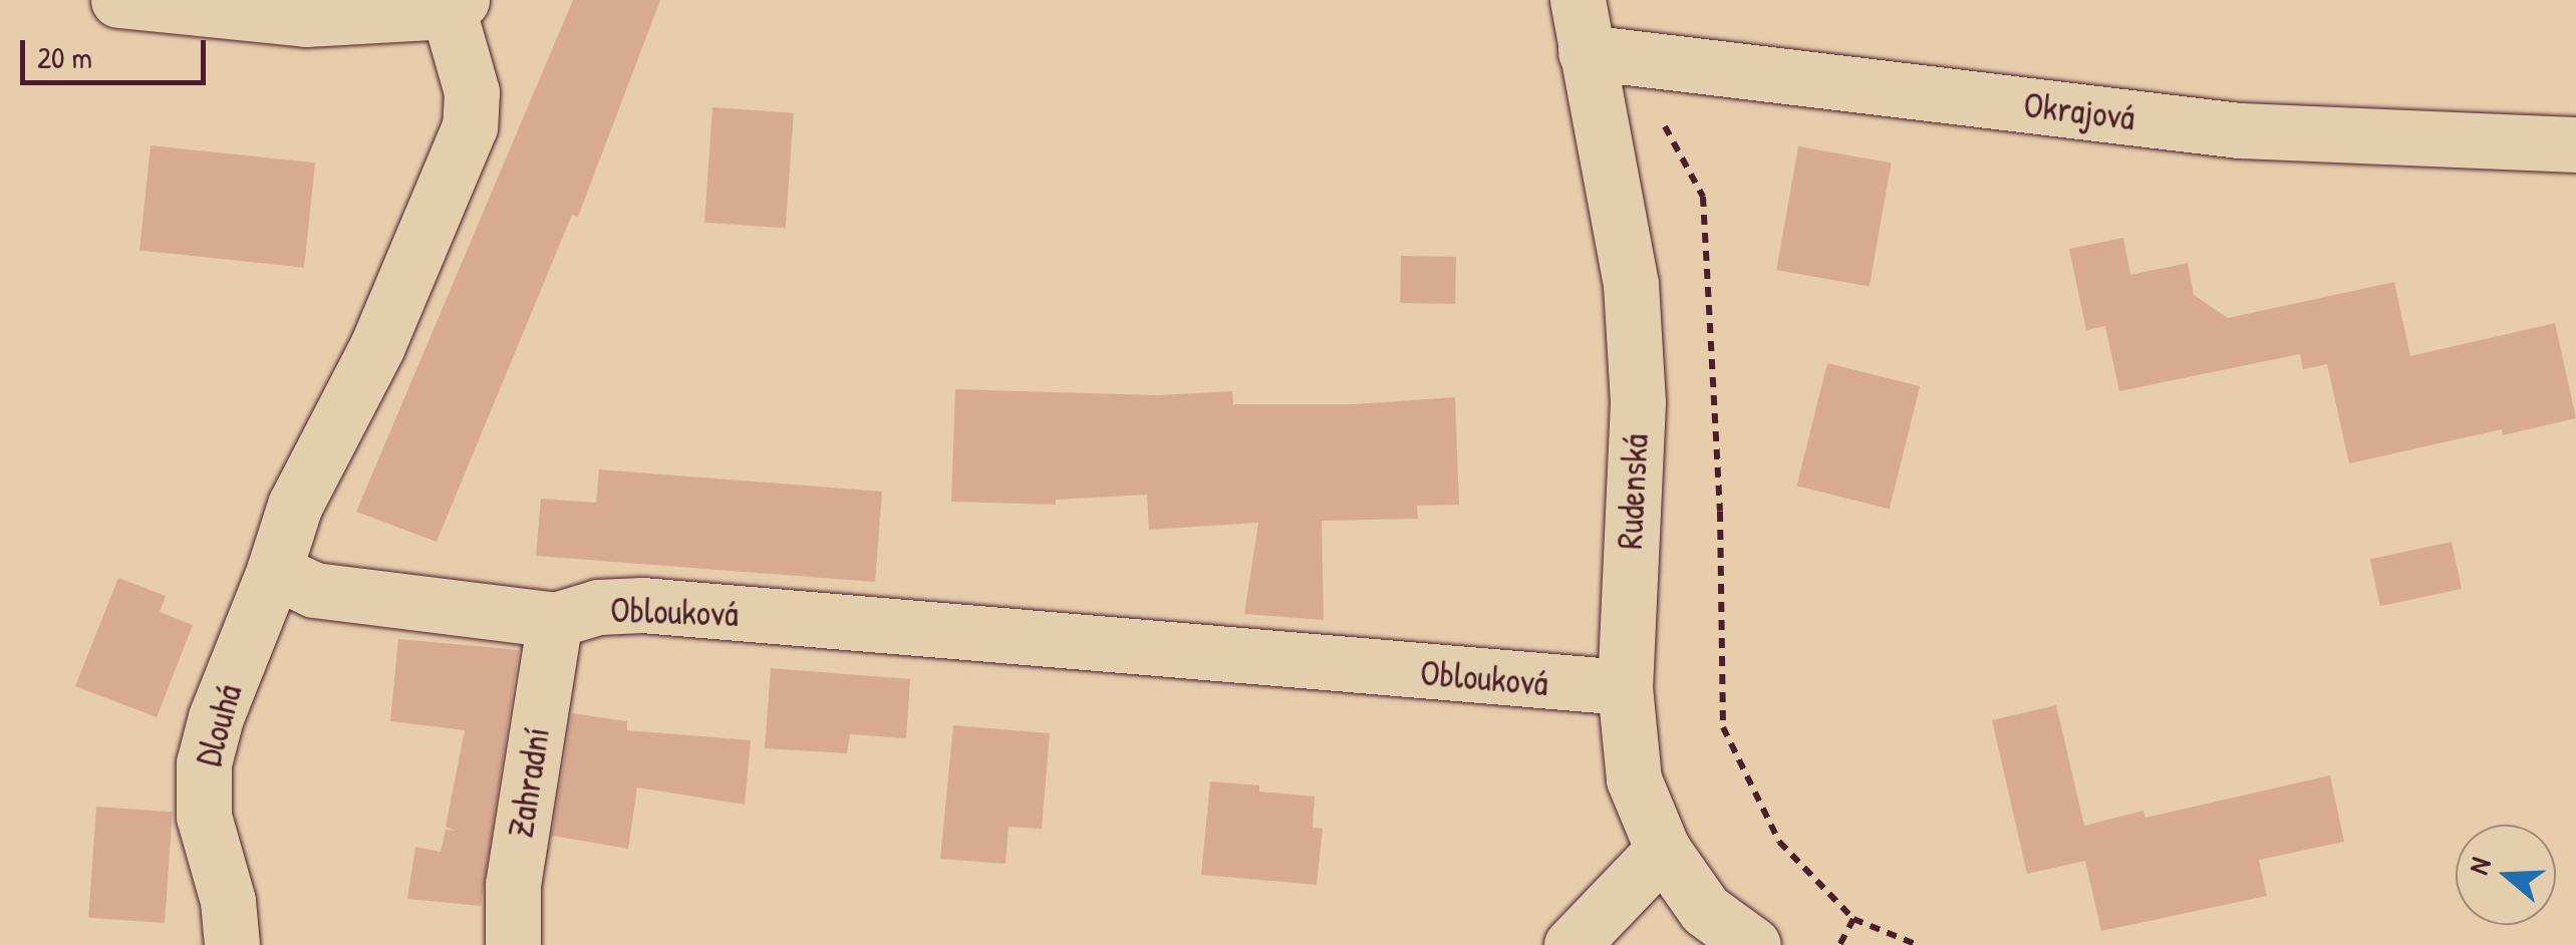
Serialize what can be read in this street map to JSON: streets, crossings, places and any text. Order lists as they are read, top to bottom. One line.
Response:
{"streets":{"street":["Okrajová","Rudenská","Oblouková","Dlouhá","Zahradní"]},"crossings":[["Okrajová","Rudenská"],["Rudenská","Oblouková"],["Oblouková","Dlouhá"],["Oblouková","Zahradní"]],"scale_bar":"20 m","north":"left"}
